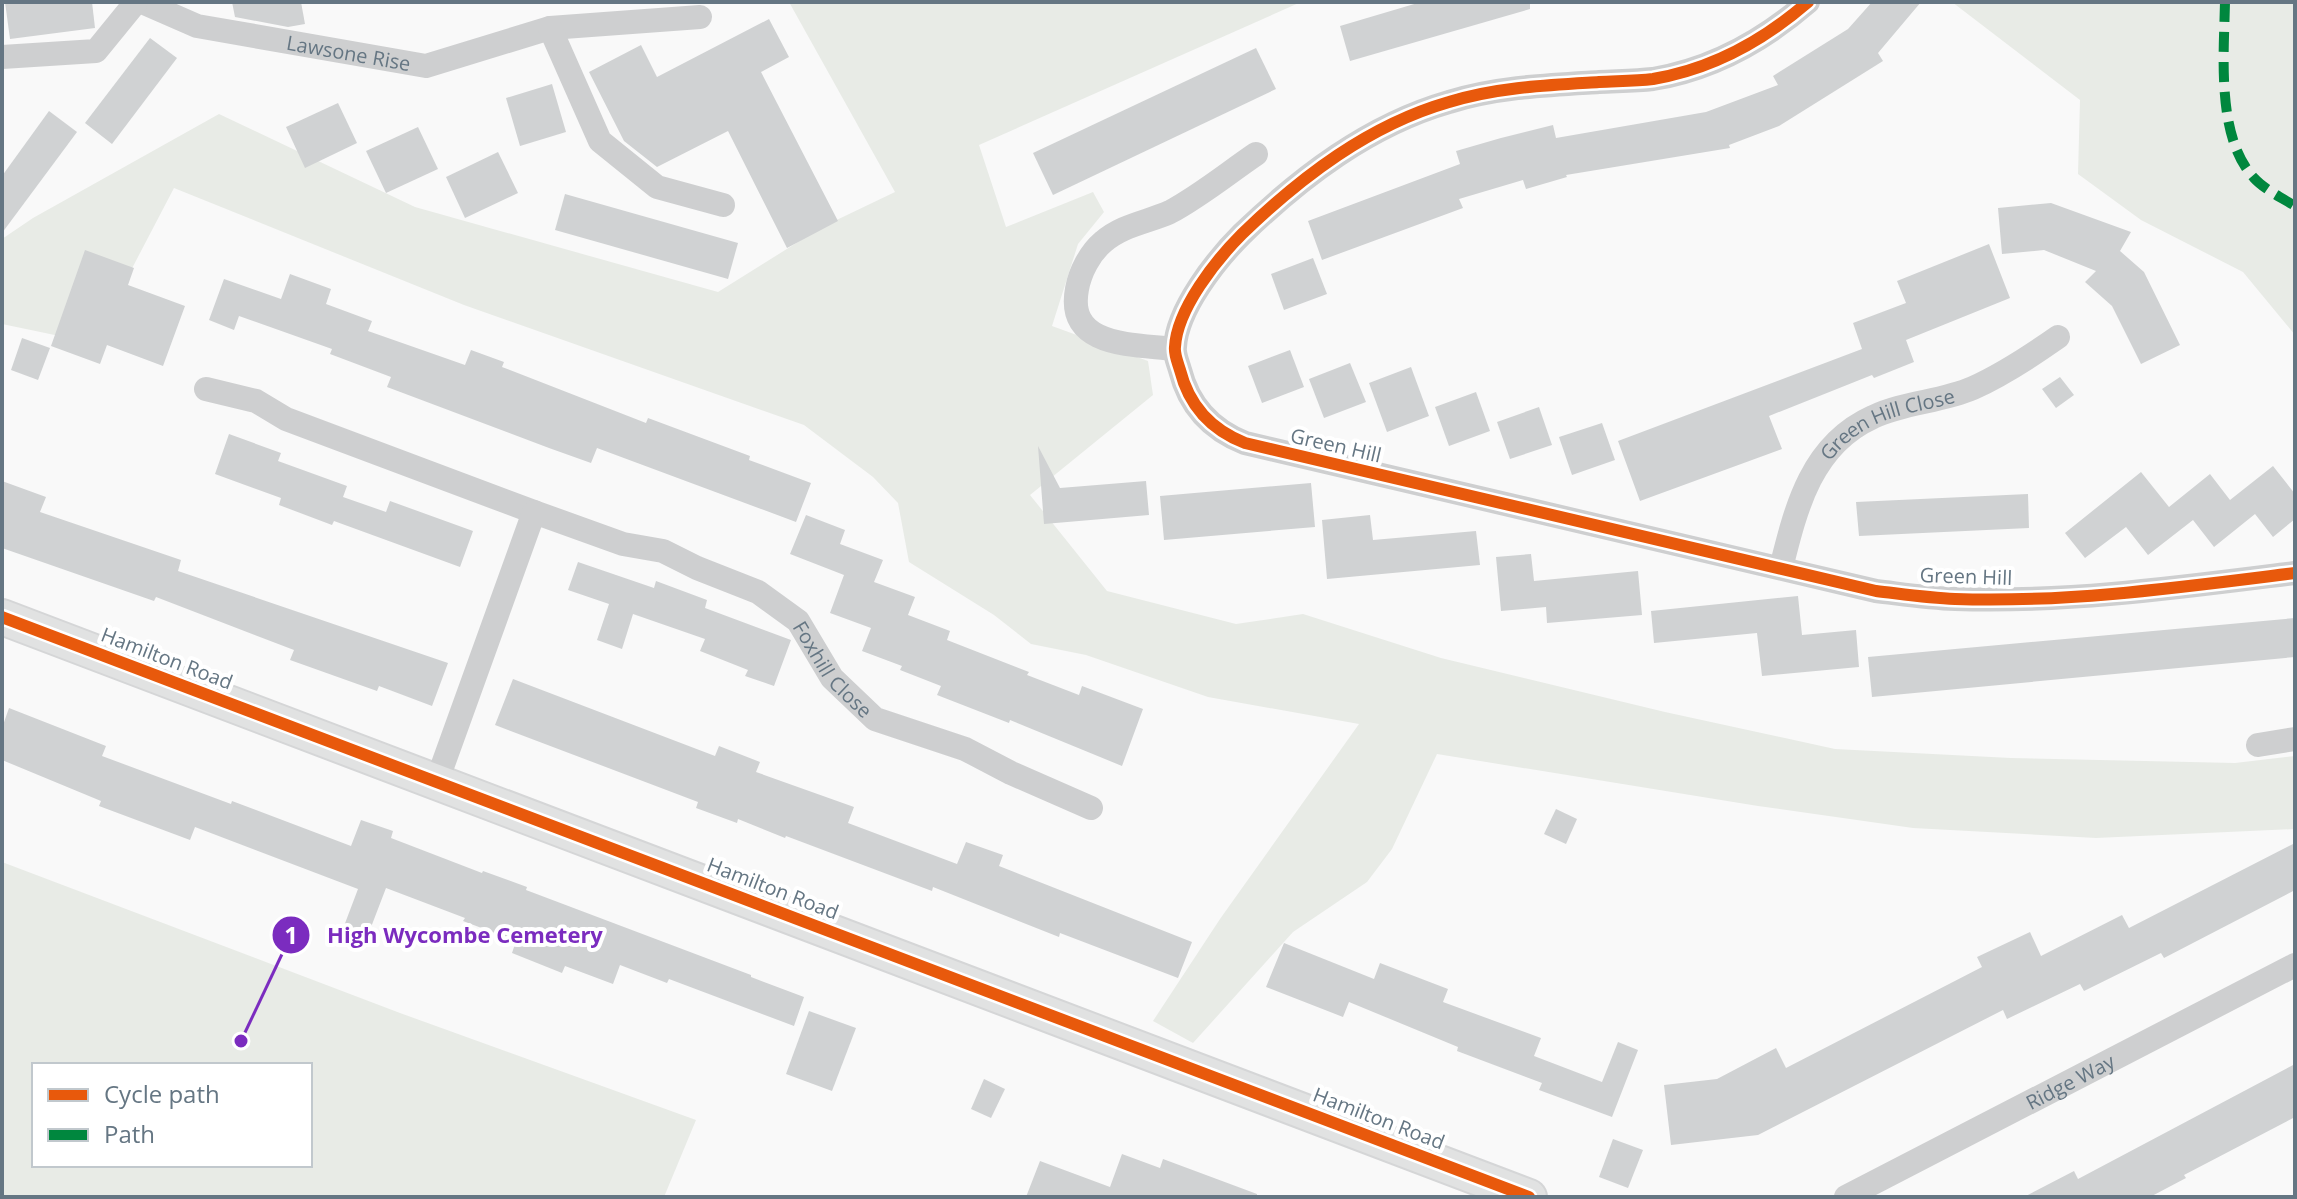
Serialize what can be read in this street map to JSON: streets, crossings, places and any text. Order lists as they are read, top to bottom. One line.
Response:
{"streets":{"street":["Lawsone Rise","Green Hill Close","Green Hill","Hamilton Road","Foxhill Close","Ridge Way"]},"crossings":[["Green Hill Close","Green Hill"]],"places":["High Wycombe Cemetery"],"legend":["Cycle path","Path"]}
